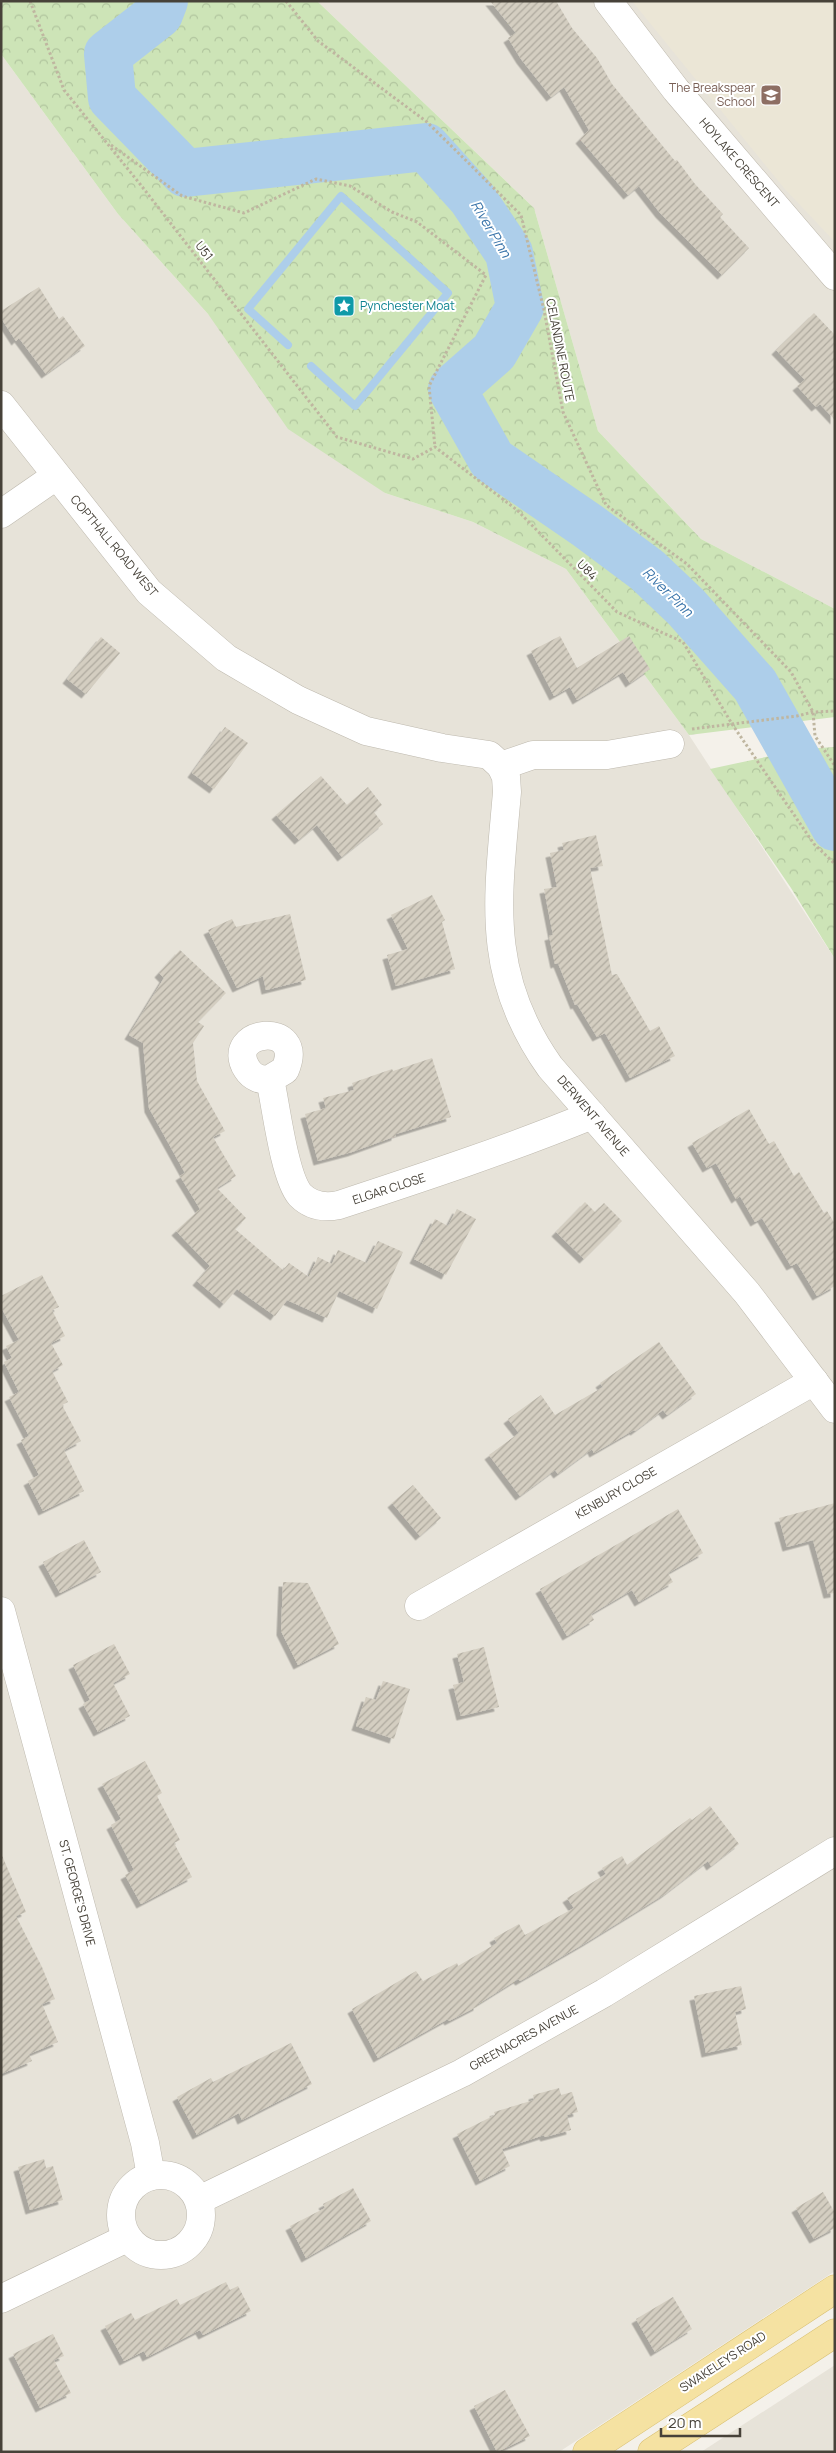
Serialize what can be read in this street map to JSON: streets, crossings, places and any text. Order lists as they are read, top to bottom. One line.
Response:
{"streets":{"main road":["SWAKELEYS ROAD"],"street":["HOYLAKE CRESCENT","COPTHALL ROAD WEST","DERWENT AVENUE","ELGAR CLOSE","KENBURY CLOSE","ST. GEORGE'S DRIVE","GREENACRES AVENUE"],"path":["U51","CELANDINE ROUTE","U84"]},"crossings":[["U51","U84"],["COPTHALL ROAD WEST","DERWENT AVENUE"],["DERWENT AVENUE","ELGAR CLOSE"],["DERWENT AVENUE","KENBURY CLOSE"],["ST. GEORGE'S DRIVE","GREENACRES AVENUE"]],"water":["River Pinn"],"places":{"school or university":["The Breakspear School"],"place":["Pynchester Moat"]},"scale_bar":"20 m"}
